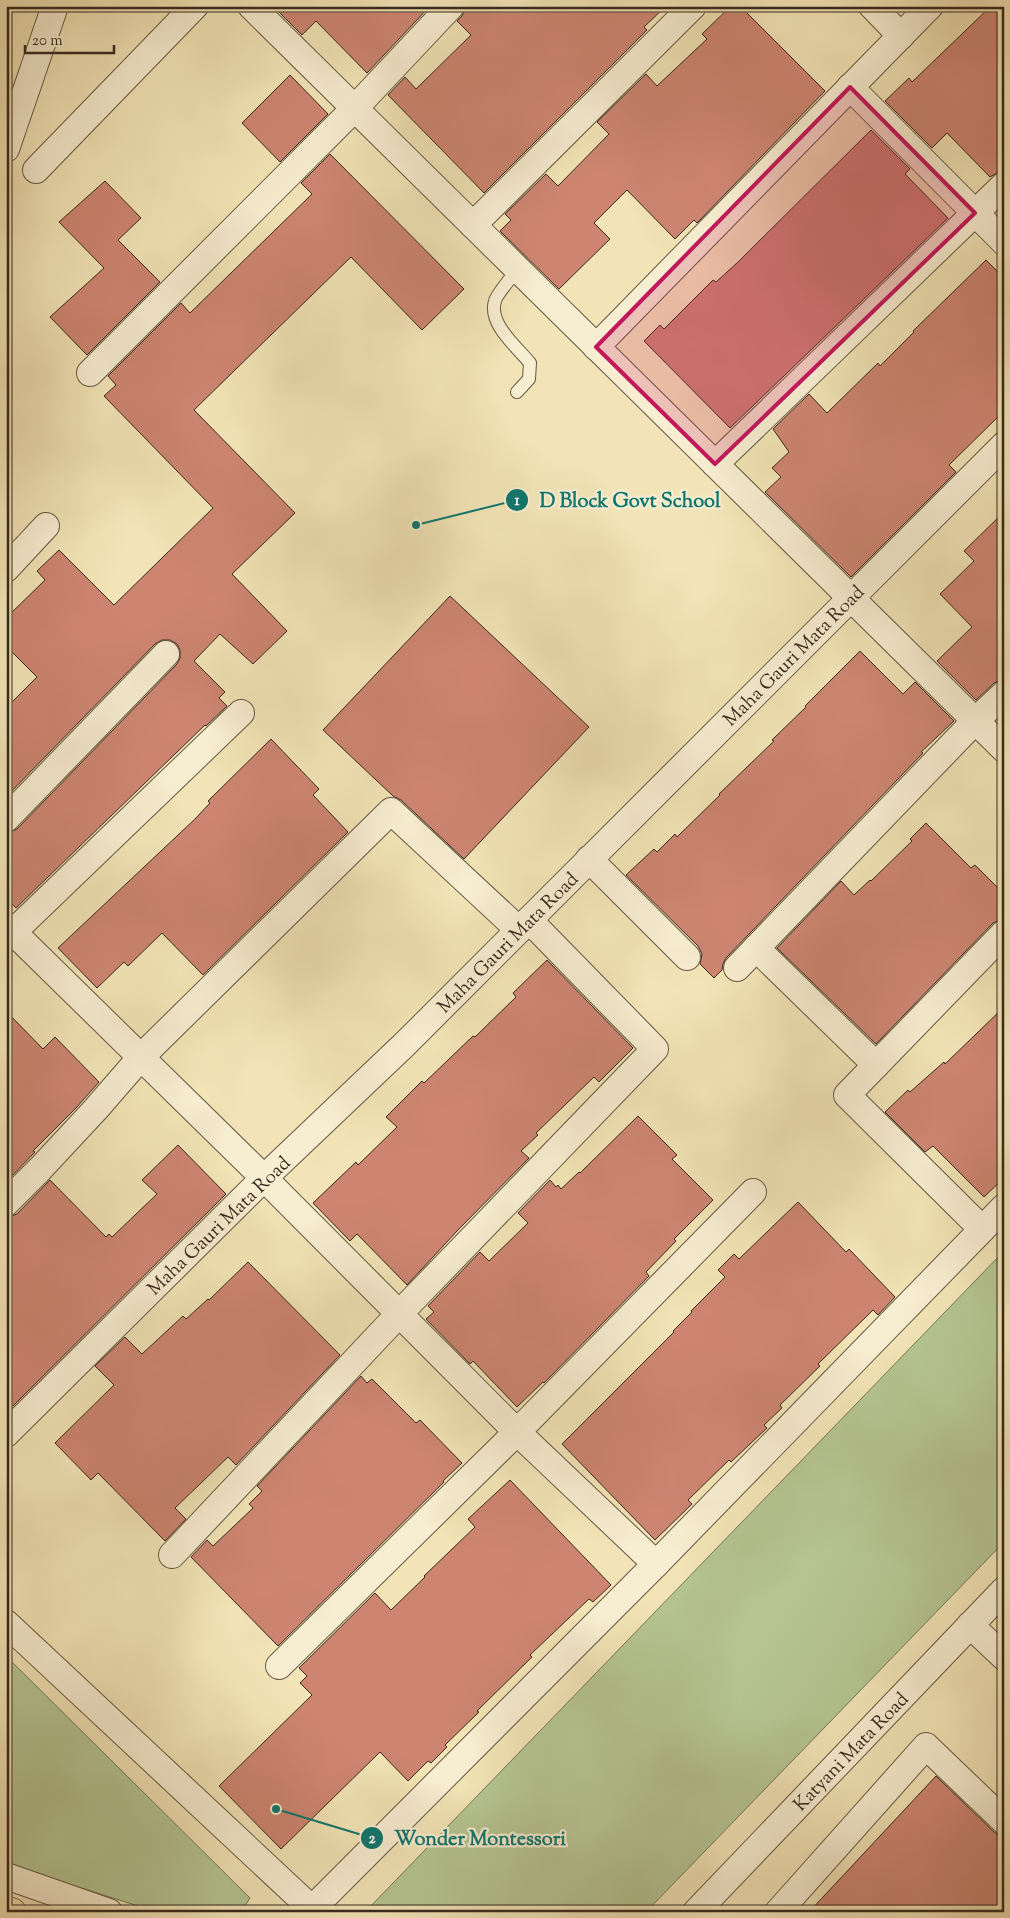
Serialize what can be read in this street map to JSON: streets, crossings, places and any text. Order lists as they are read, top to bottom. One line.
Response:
{"streets":{"street":["Maha Gauri Mata Road","Katyani Mata Road"]},"places":["D Block Govt School","Wonder Montessori"],"scale_bar":"20 m"}
